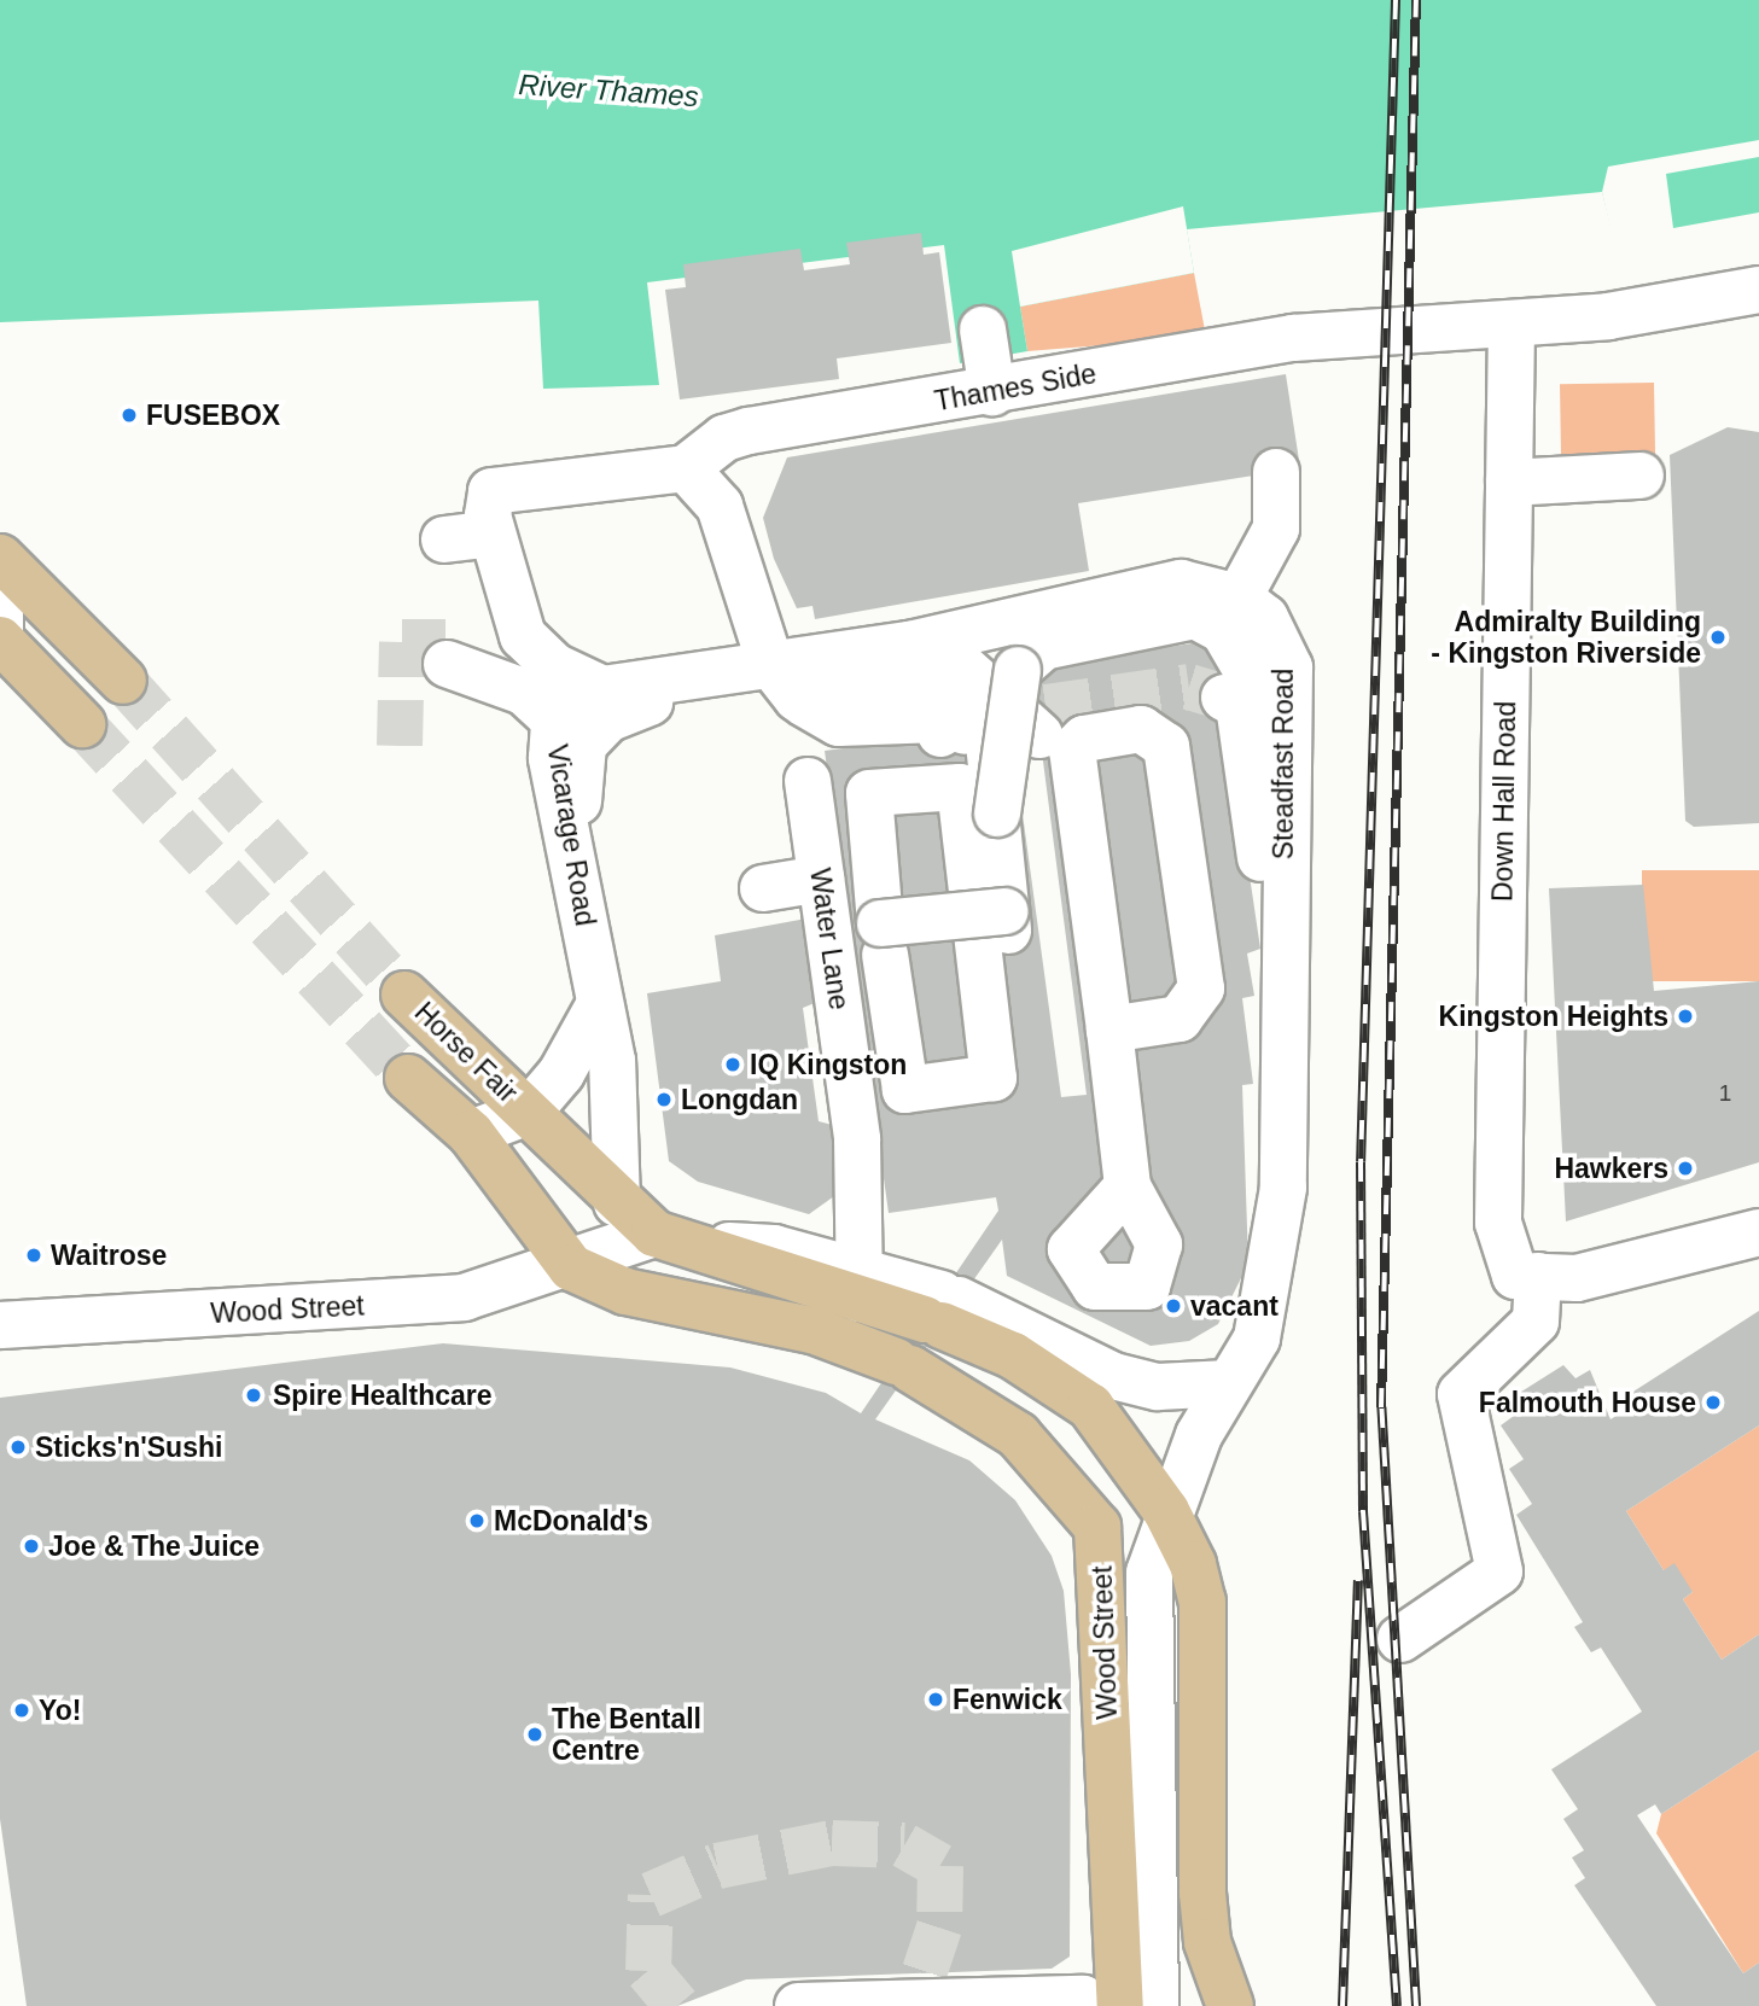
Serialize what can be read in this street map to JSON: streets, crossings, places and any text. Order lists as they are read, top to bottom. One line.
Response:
{"streets":{"main road":["Horse Fair","Wood Street"],"street":["Thames Side","Steadfast Road","Down Hall Road","Vicarage Road","Water Lane"]},"crossings":[["Thames Side","Down Hall Road"],["Steadfast Road","Vicarage Road"],["Steadfast Road","Wood Street"],["Vicarage Road","Horse Fair"],["Horse Fair","Wood Street"]],"water":["River Thames"],"places":["FUSEBOX","Admiralty Building - Kingston Riverside","Kingston Heights","IQ Kingston","Longdan","Hawkers","Waitrose","vacant","Spire Healthcare","Falmouth House","Sticks'n'Sushi","McDonald's","Joe & The Juice","Fenwick","Yo!","The Bentall Centre"],"house_numbers":["1"]}
